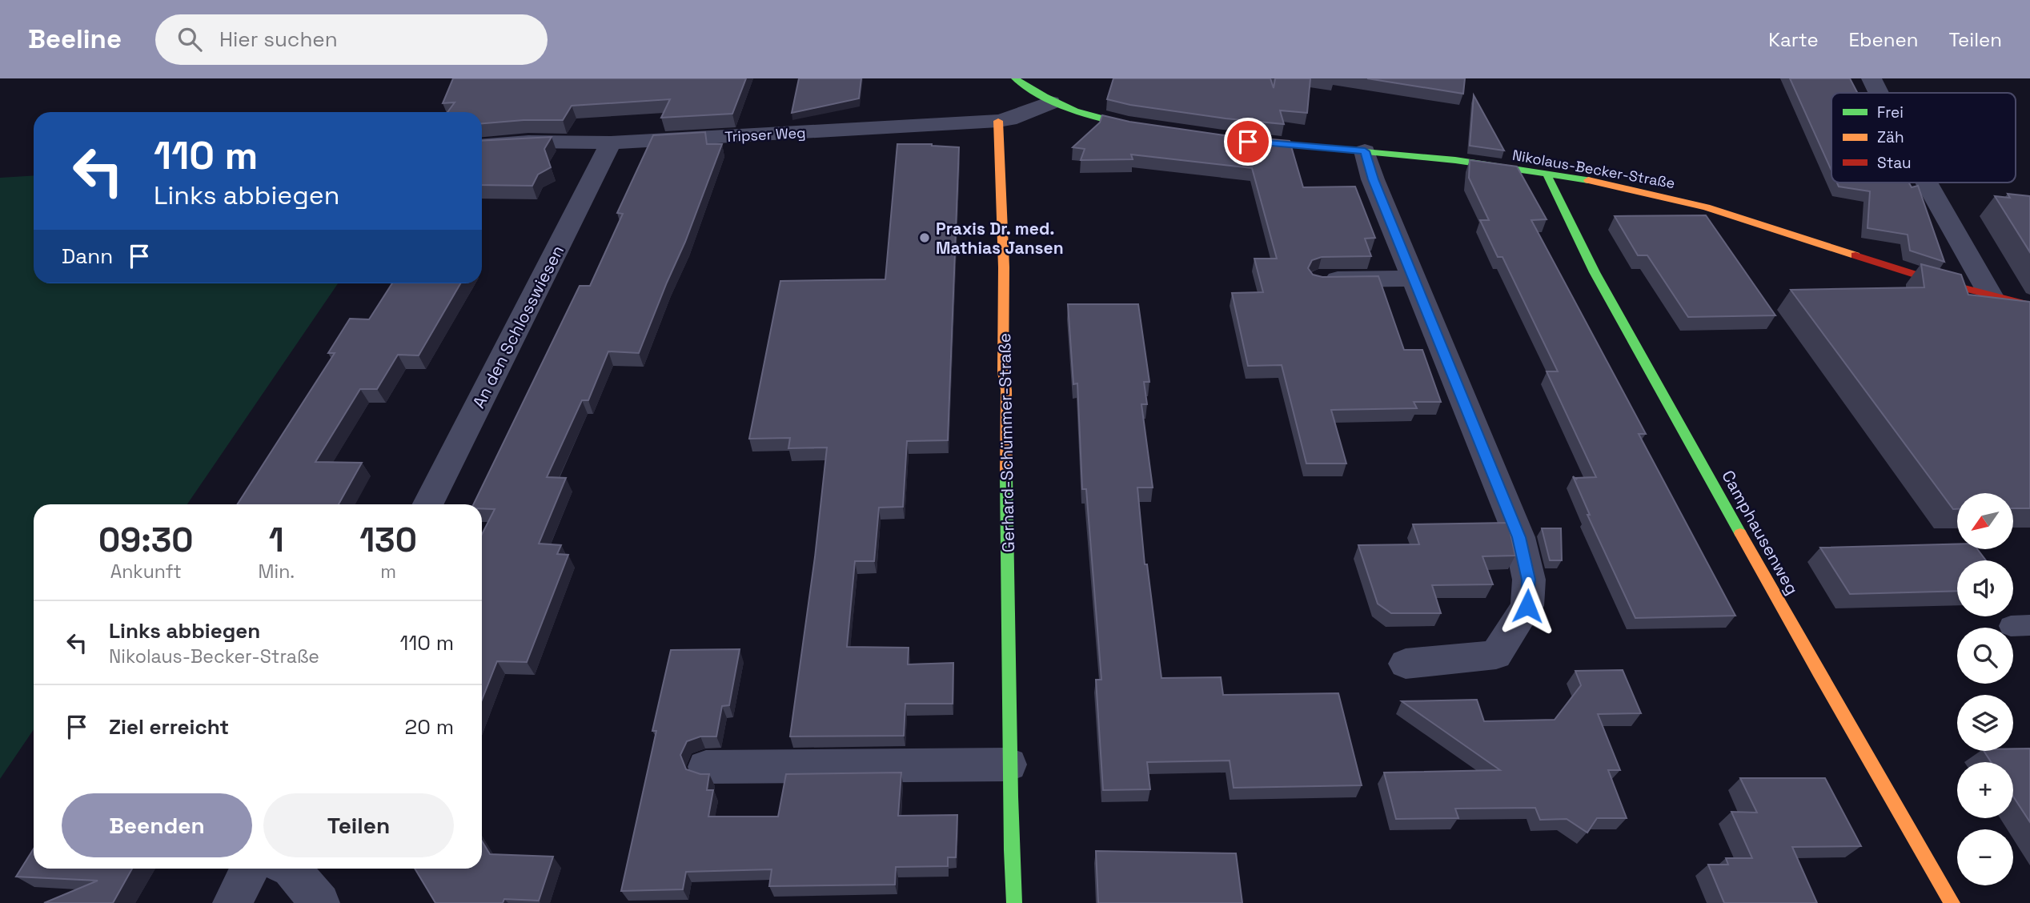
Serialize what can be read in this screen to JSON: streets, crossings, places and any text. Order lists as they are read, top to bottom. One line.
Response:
{"streets":{"street":["Tripser Weg","Nikolaus-Becker-Straße","An den Schlosswiesen","Gerhard-Schümmer-Straße","Camphausenweg"]},"crossings":[["Tripser Weg","An den Schlosswiesen"],["Tripser Weg","Gerhard-Schümmer-Straße"],["Nikolaus-Becker-Straße","Camphausenweg"]],"places":["Praxis Dr. med. Mathias Jansen"],"legend":["Frei","Zäh","Stau"],"north":"bottom left","page":{"header":"Beeline","search":"Hier suchen","nav":["Karte","Ebenen","Teilen"],"turn":["110 m","Links abbiegen"],"then":"Dann","map_buttons":["+","−"],"eta":["09:30","Ankunft","1","Min.","130","m"],"list":[{"name":"Links abbiegen","note":"Nikolaus-Becker-Straße","value":"110 m"},{"name":"Ziel erreicht","value":"20 m"}],"buttons":["Beenden","Teilen"]}}
